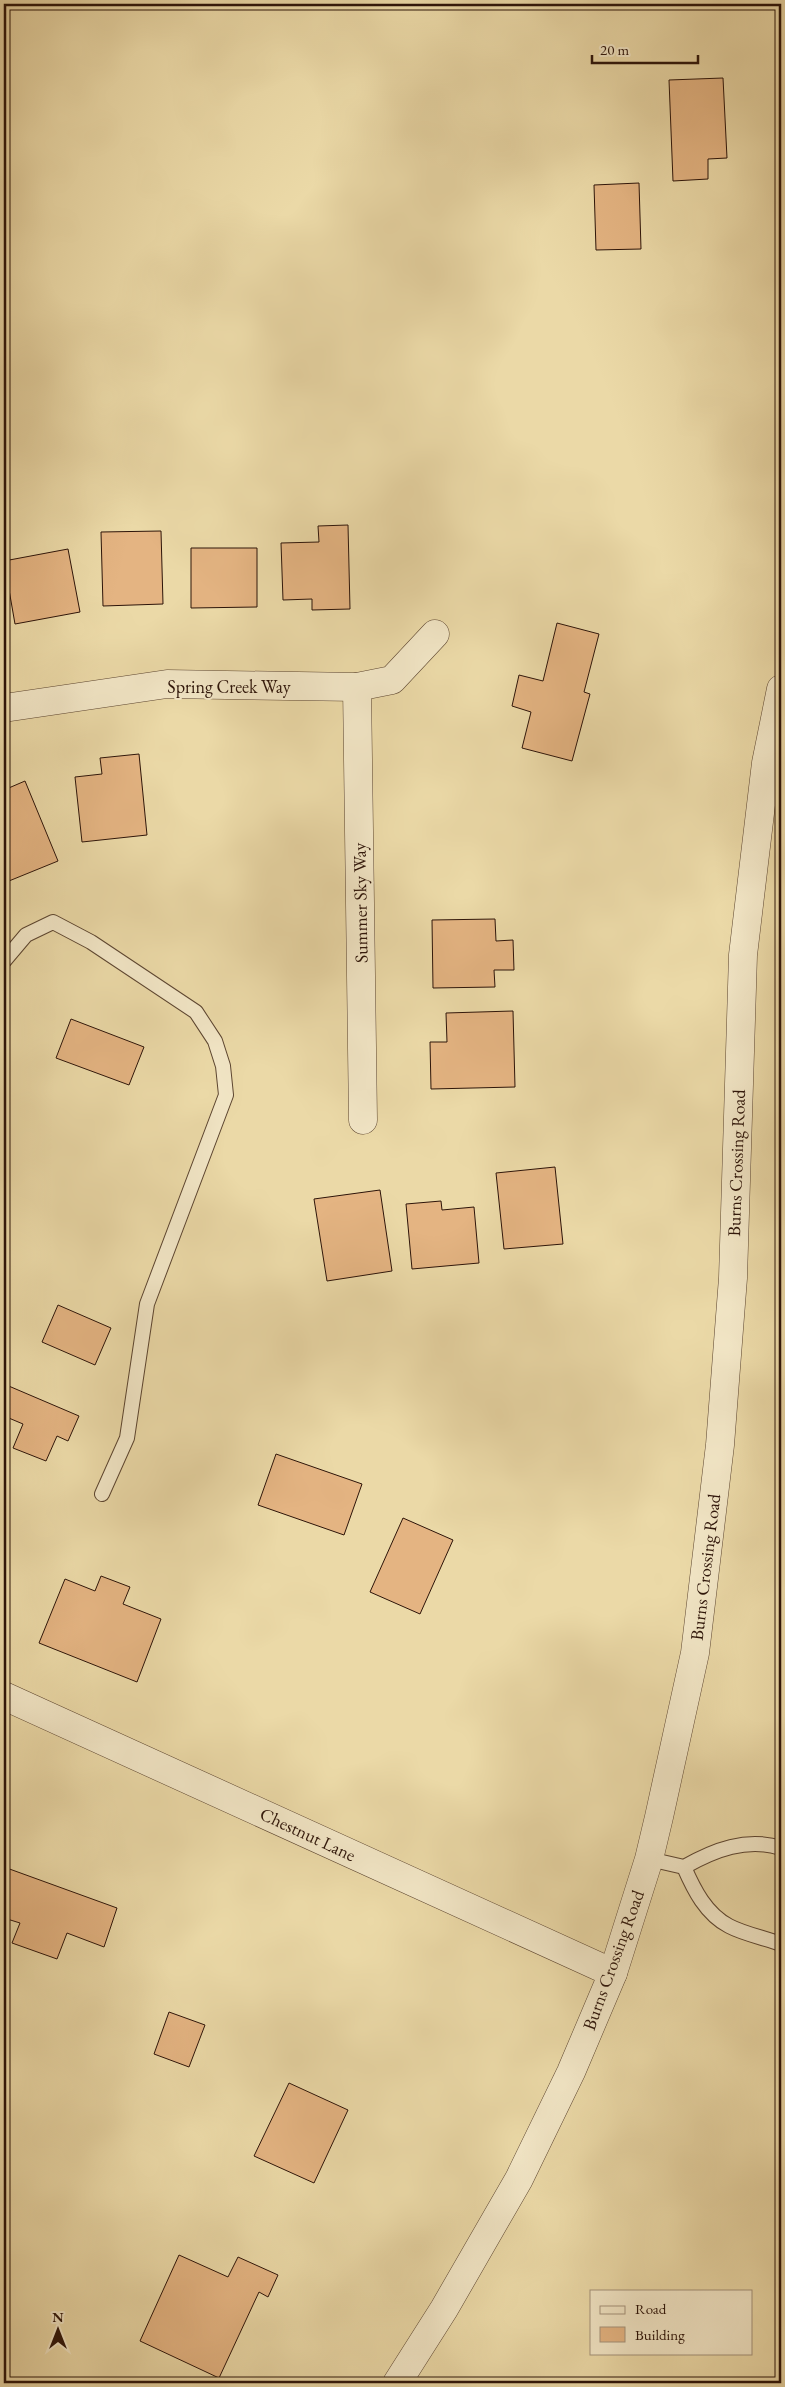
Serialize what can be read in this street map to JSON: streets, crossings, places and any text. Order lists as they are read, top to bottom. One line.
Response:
{"streets":{"street":["Spring Creek Way","Summer Sky Way","Burns Crossing Road","Chestnut Lane"]},"crossings":[["Spring Creek Way","Summer Sky Way"],["Burns Crossing Road","Chestnut Lane"]],"legend":["Road","Building"],"scale_bar":"20 m","north":"top"}
